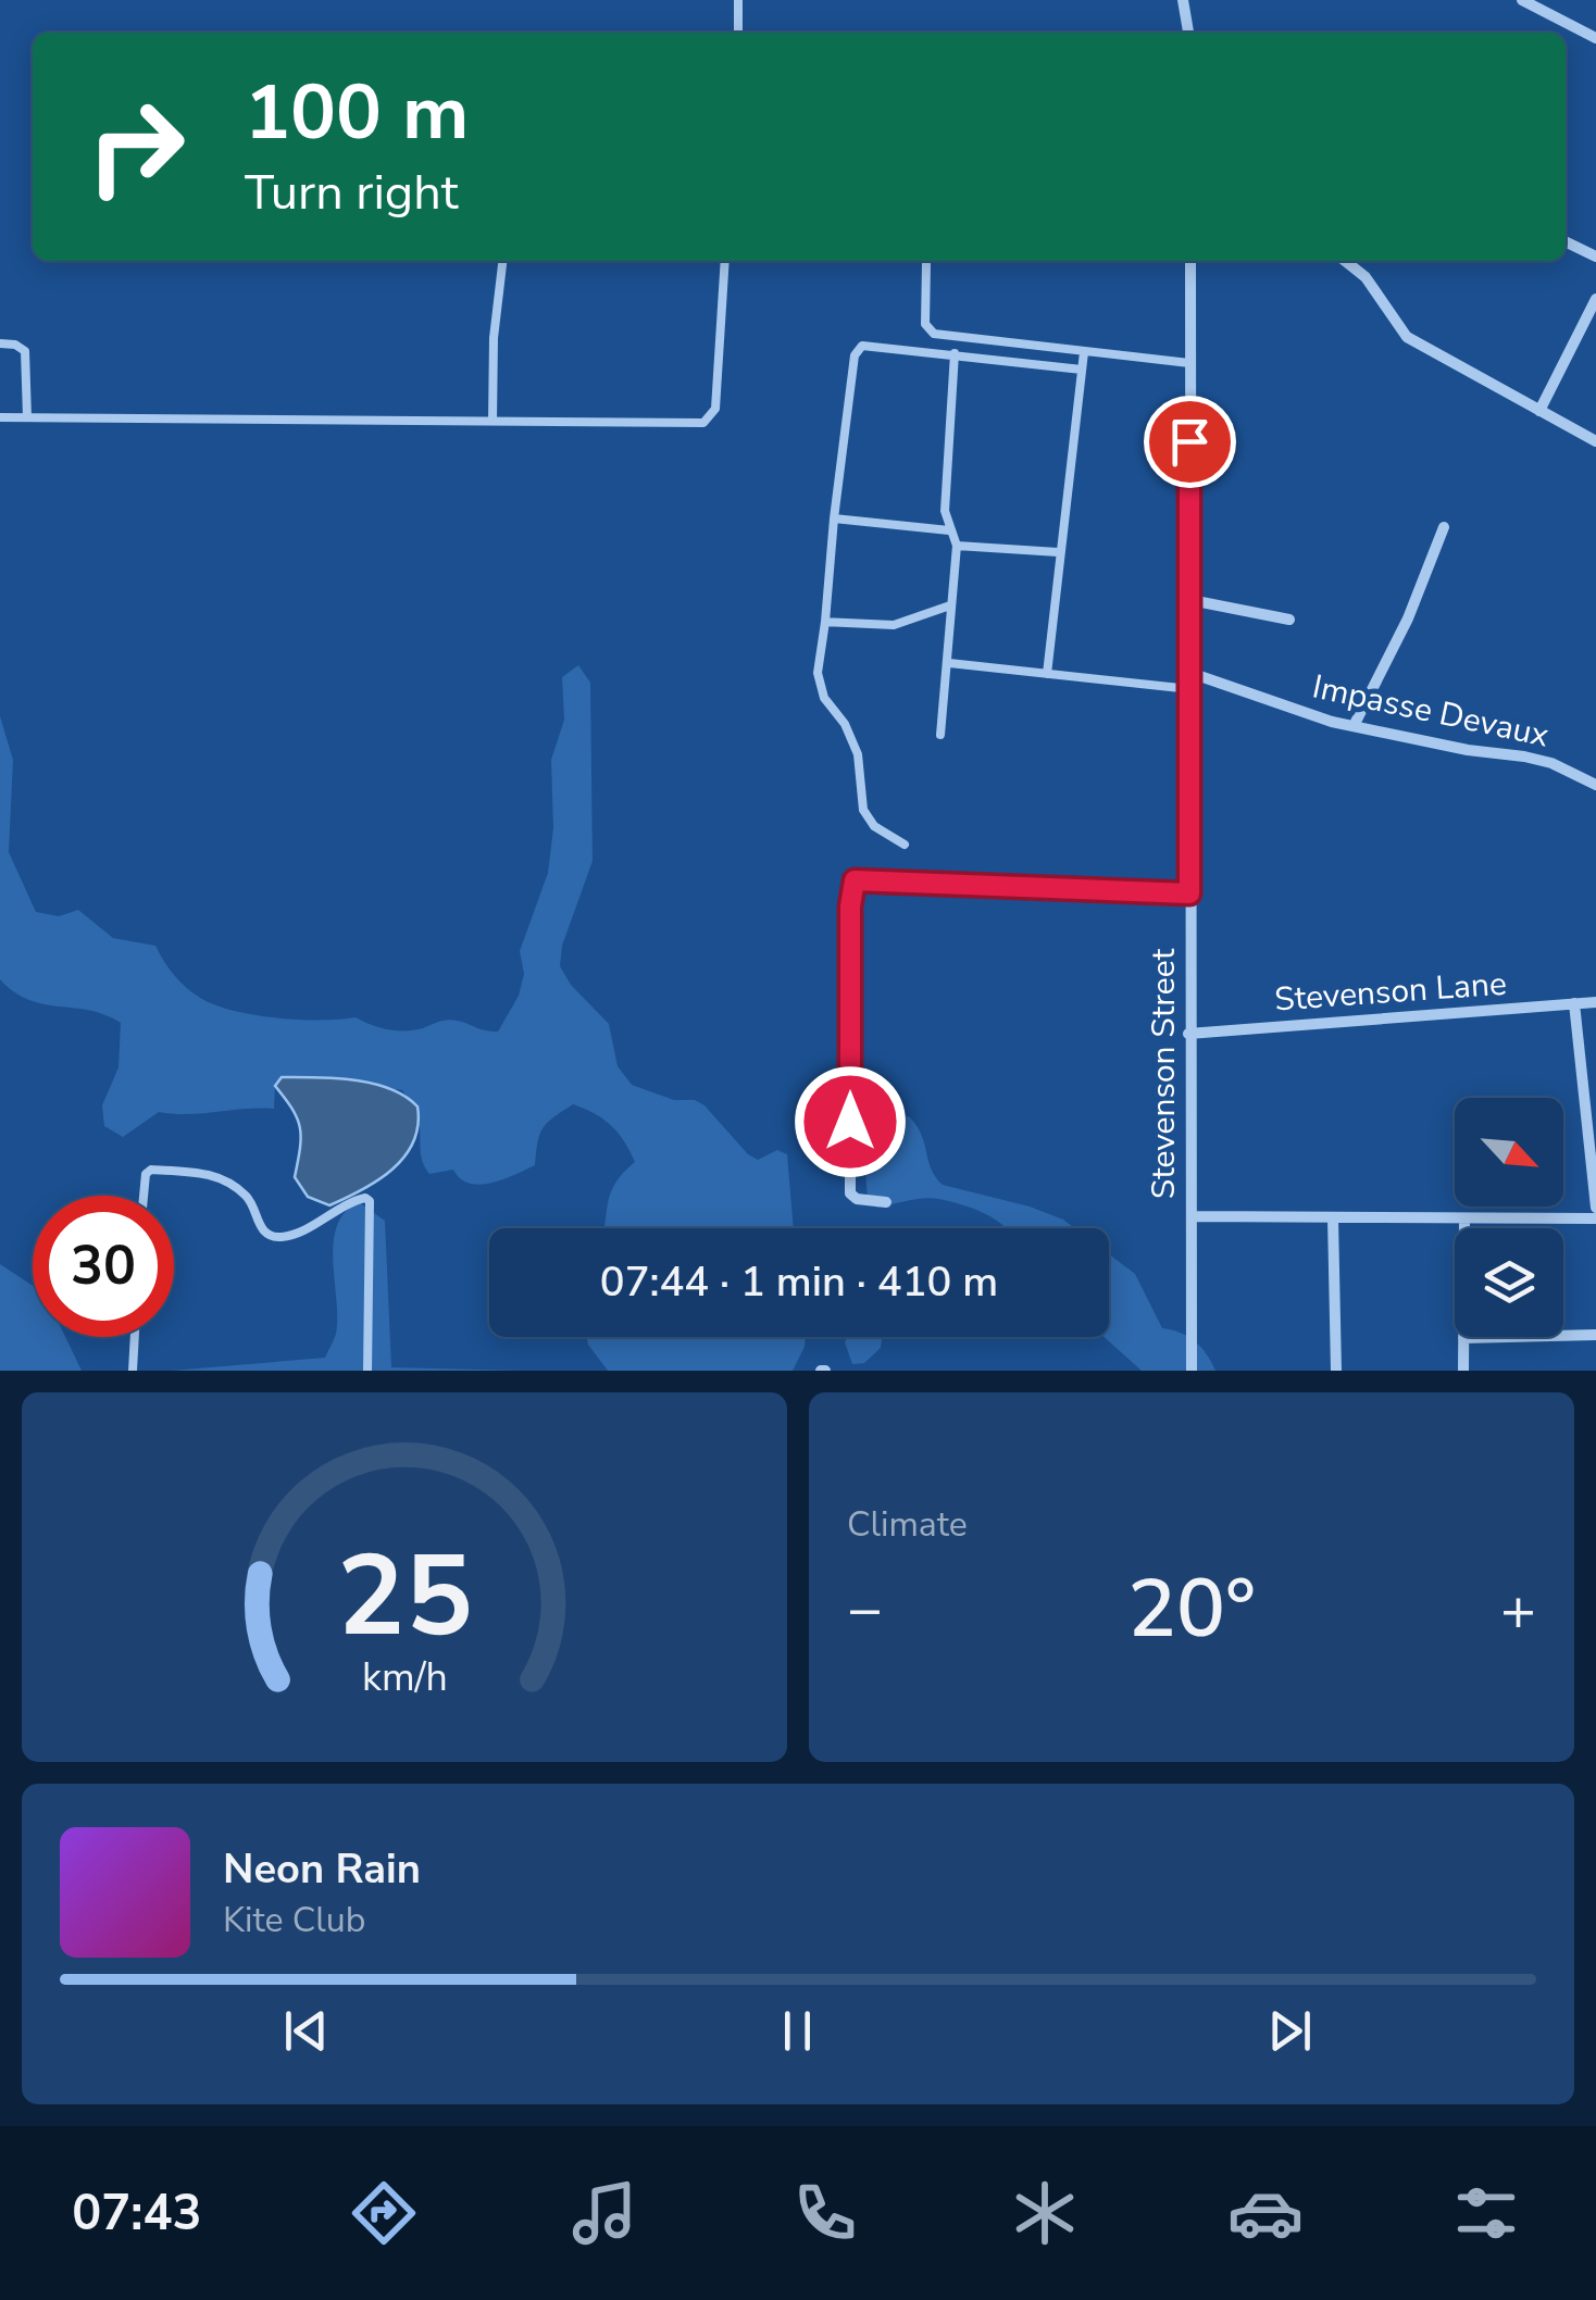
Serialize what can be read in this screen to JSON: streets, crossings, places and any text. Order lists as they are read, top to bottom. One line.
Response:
{"streets":{"street":["Impasse Devaux","Stevenson Lane","Stevenson Street"]},"crossings":[["Impasse Devaux","Stevenson Street"],["Stevenson Lane","Stevenson Street"]],"north":"bottom right","page":{"turn":["100 m","Turn right"],"limit":"30","trip":"07:44 · 1 min · 410 m","tile":"Climate","heat":["−","20°","+"],"song":["Neon Rain","Kite Club"],"tabs":"07:43","gauge":["25","km/h"]}}
